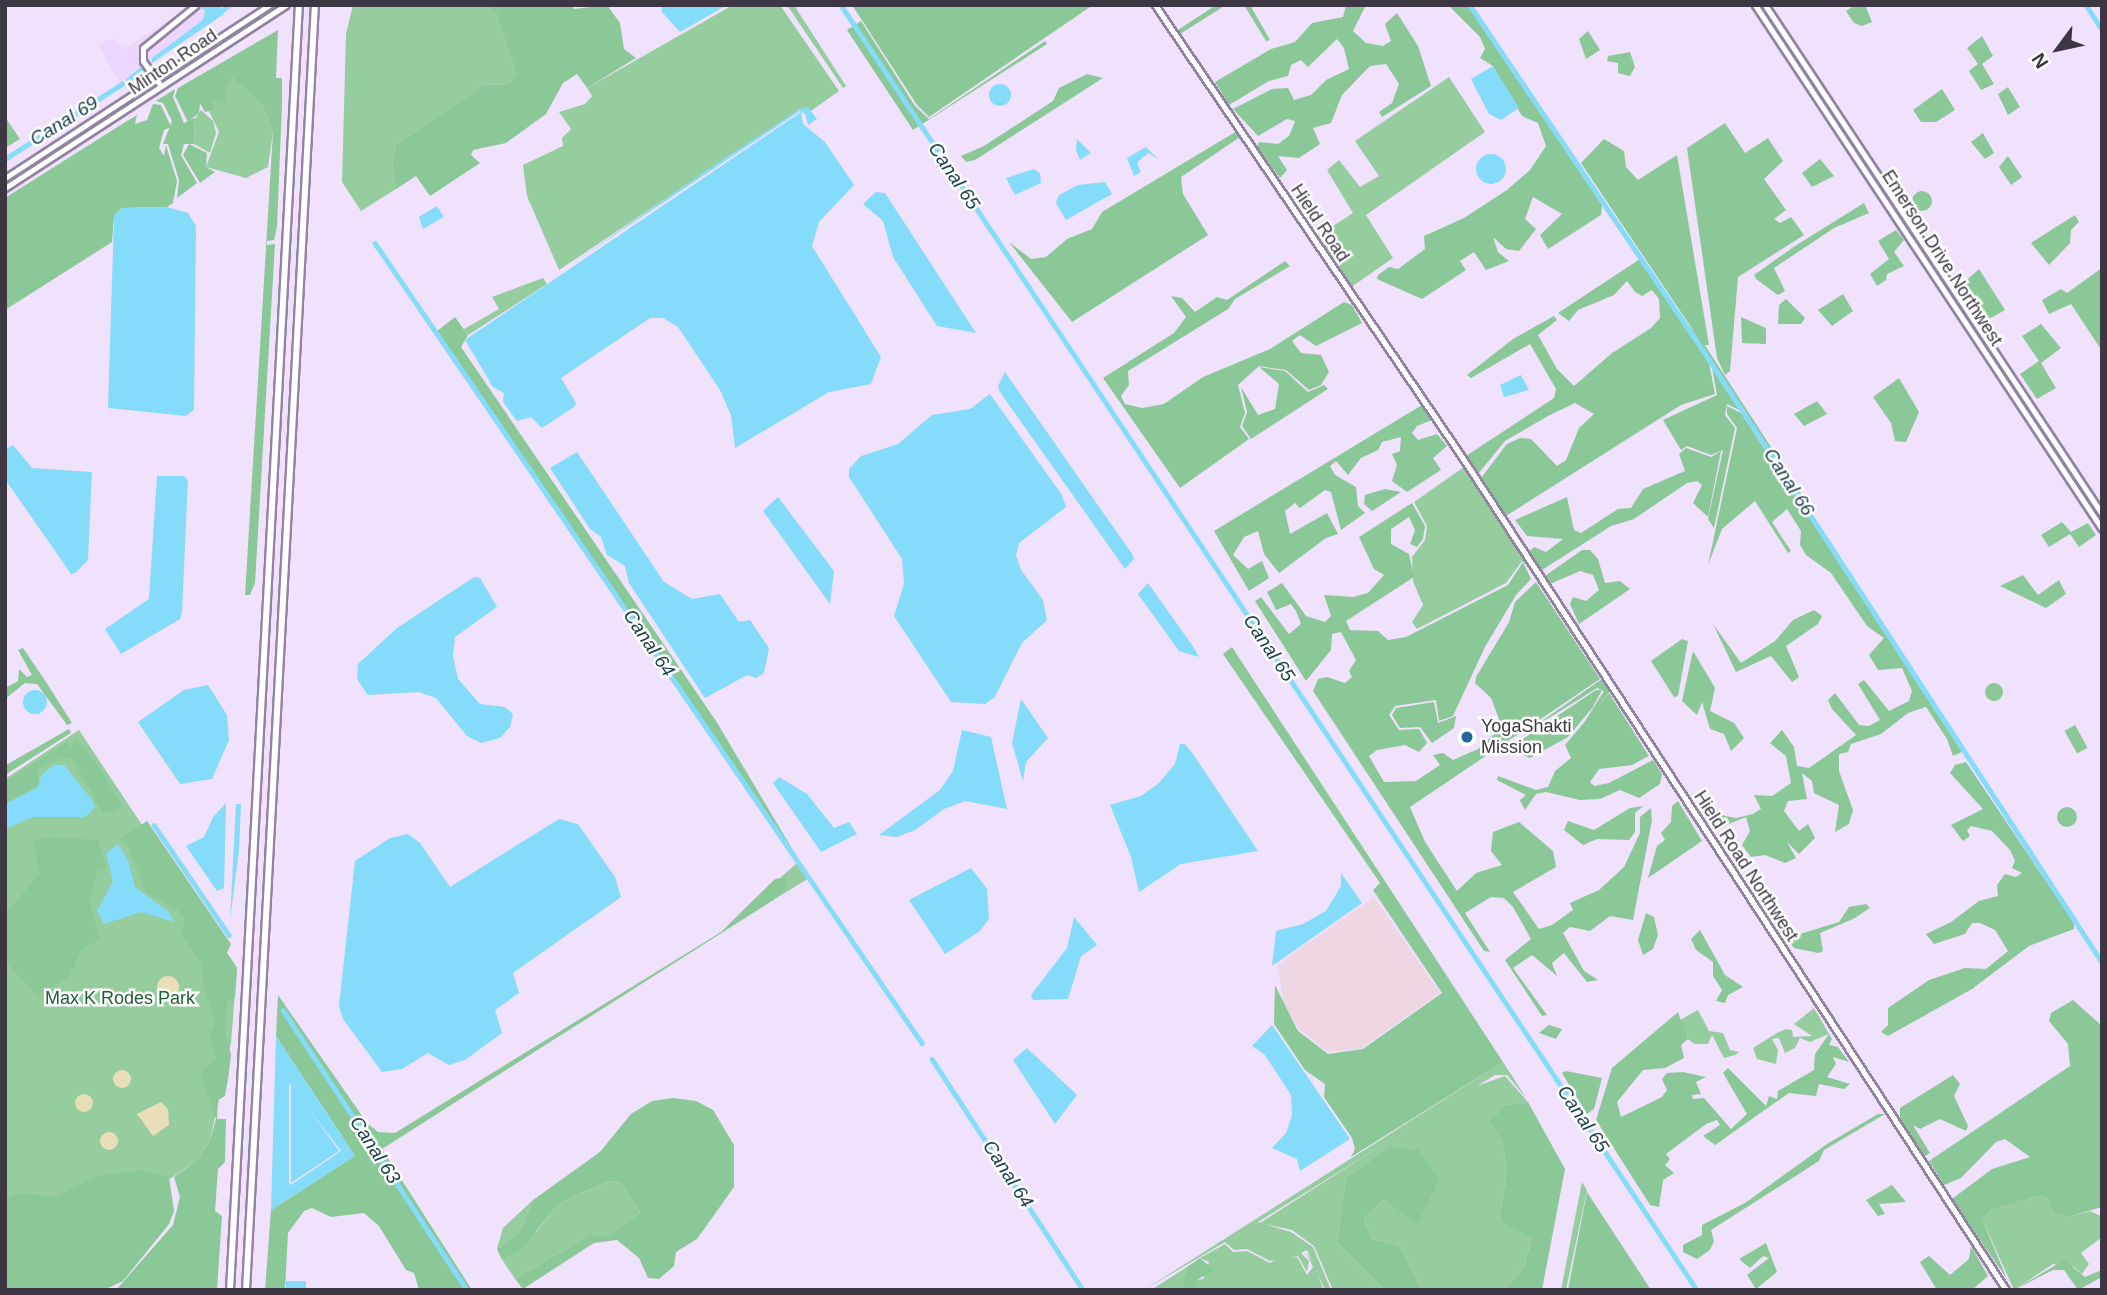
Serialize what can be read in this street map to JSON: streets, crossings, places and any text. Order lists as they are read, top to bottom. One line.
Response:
{"streets":{"street":["Minton Road","Hield Road","Emerson Drive Northwest","Hield Road Northwest"]},"crossings":[["Hield Road","Hield Road Northwest"]],"water":["Canal 69","Canal 65","Canal 66","Canal 64","Canal 63"],"parks":["Max K Rodes Park"],"places":["YogaShakti Mission"],"north":"bottom left"}
